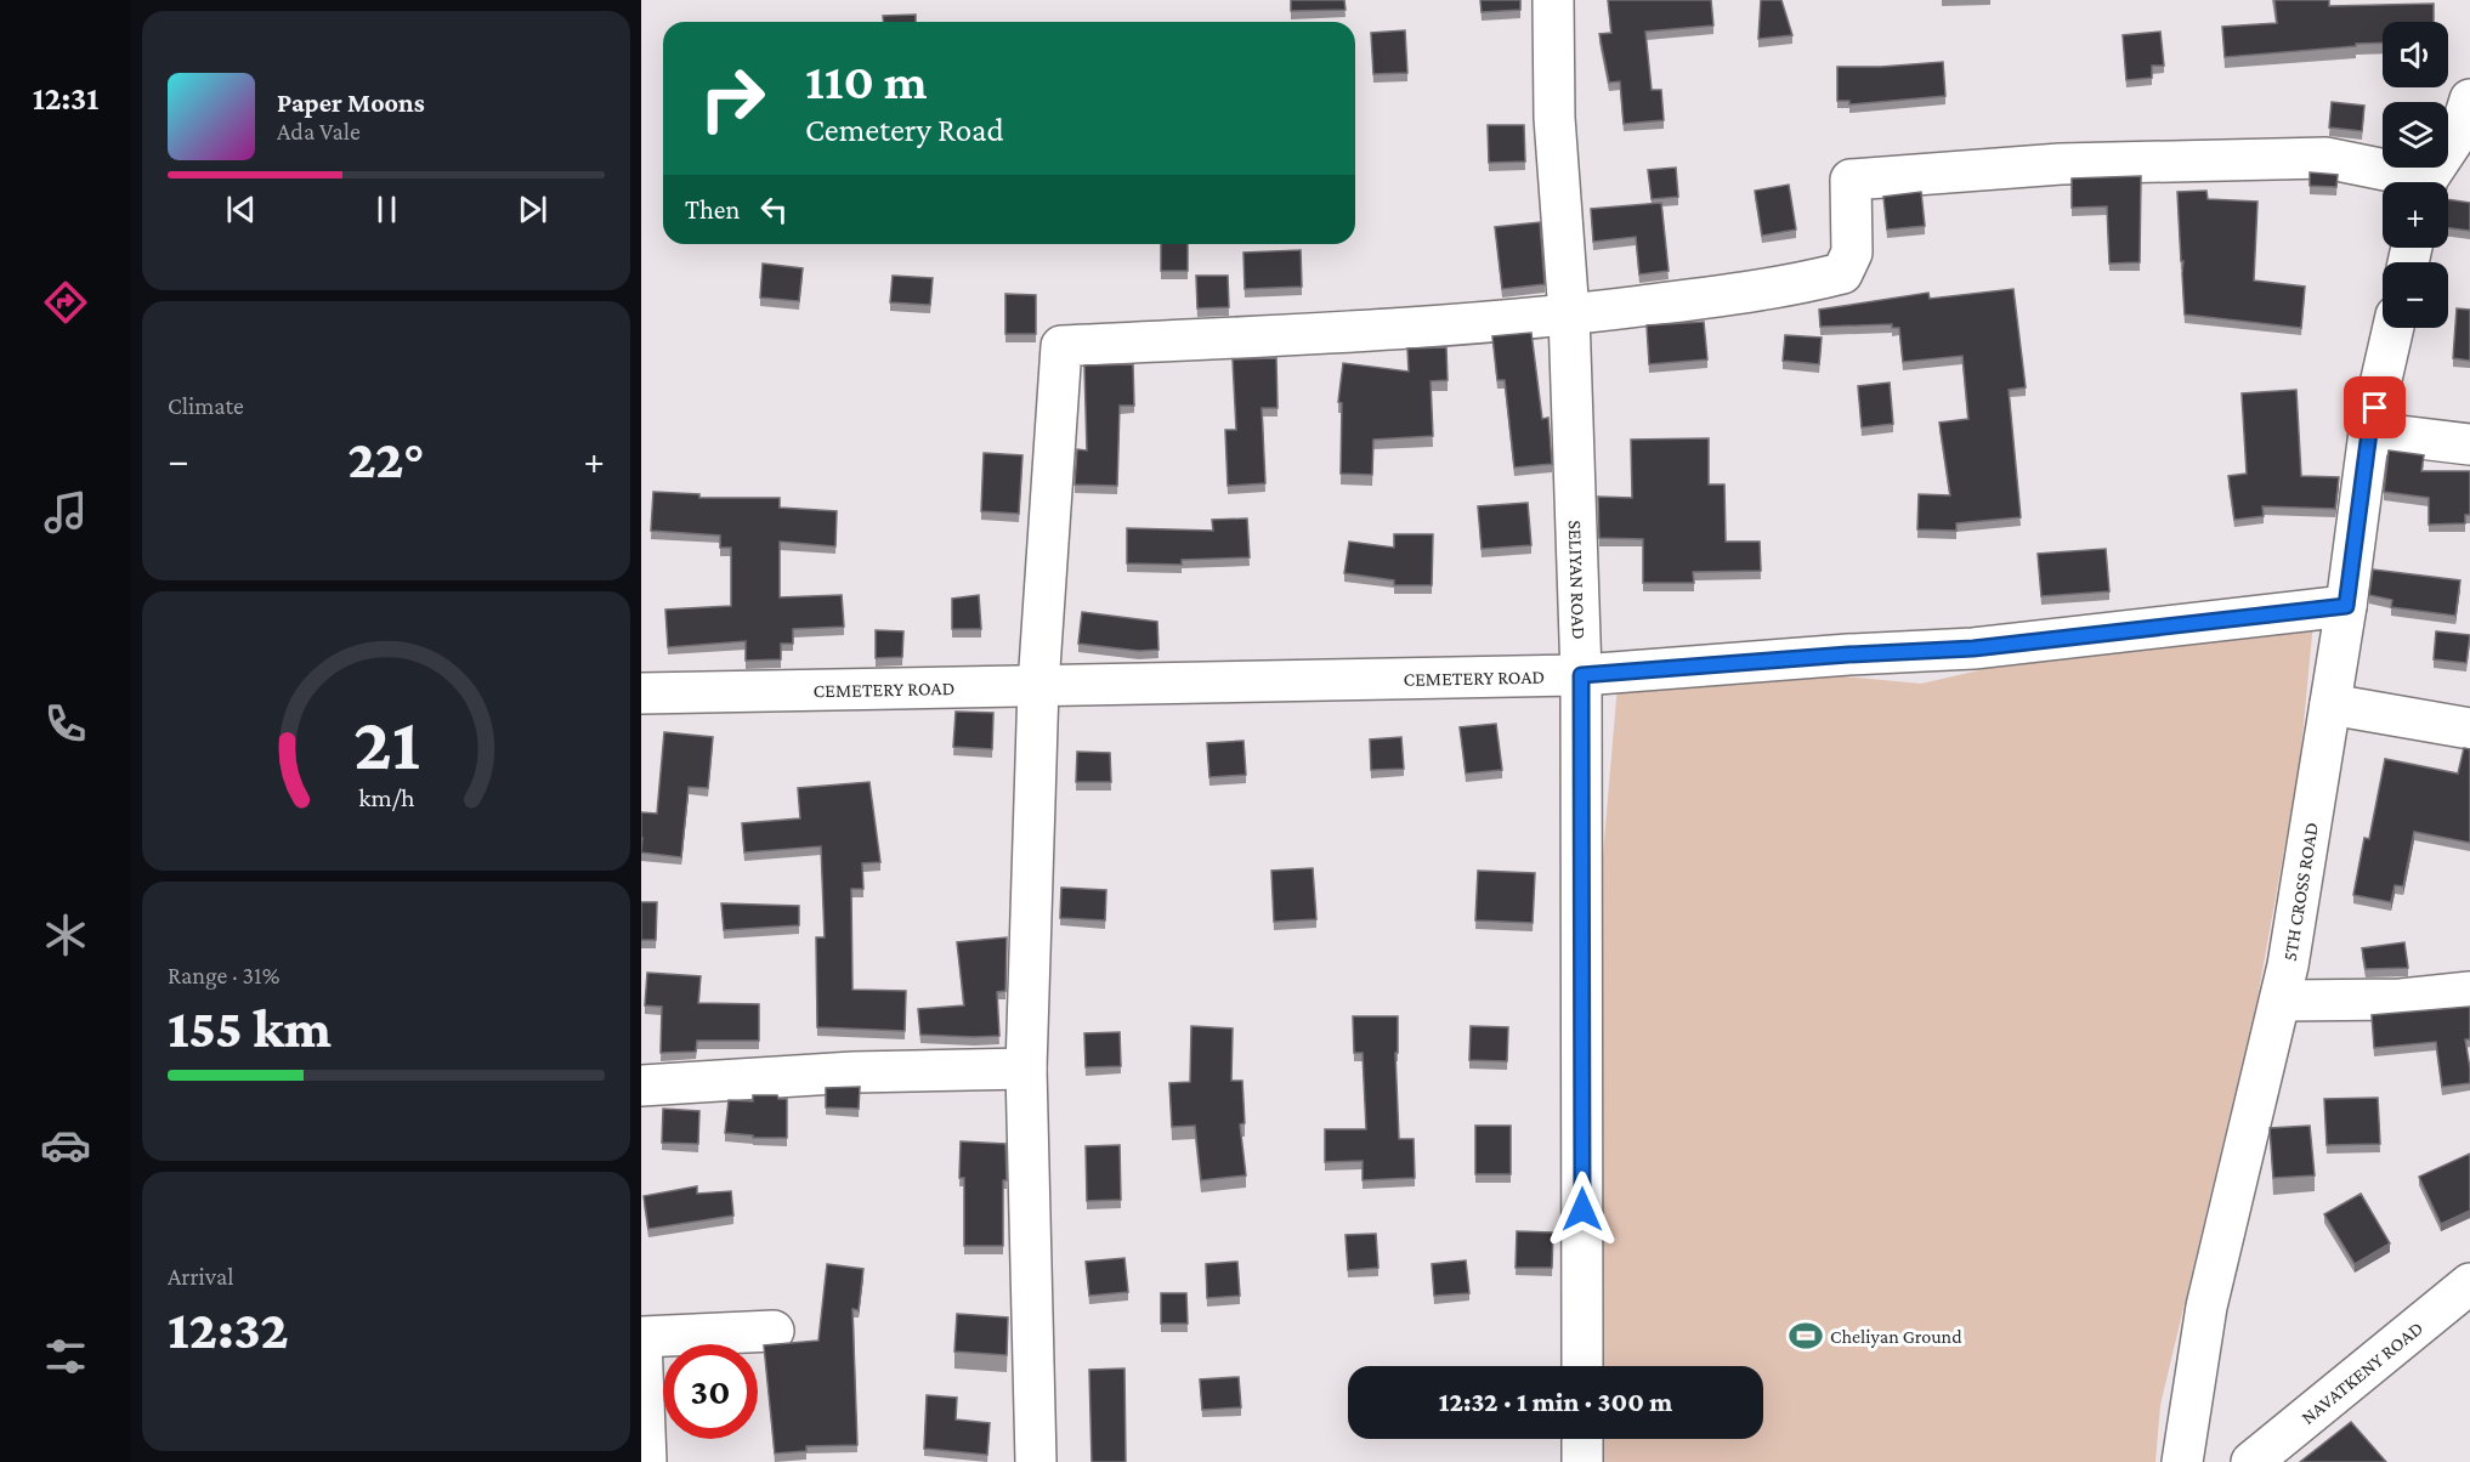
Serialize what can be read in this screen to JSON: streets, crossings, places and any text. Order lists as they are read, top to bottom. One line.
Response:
{"streets":{"street":["SELIYAN ROAD","CEMETERY ROAD","5TH CROSS ROAD","NAVATKENY ROAD"]},"crossings":[["SELIYAN ROAD","CEMETERY ROAD"],["CEMETERY ROAD","5TH CROSS ROAD"]],"places":{"sports":["Cheliyan Ground"]},"page":{"tabs":"12:31","map_buttons":["+","−"],"turn":["110 m","Cemetery Road"],"song":["Paper Moons","Ada Vale"],"then":"Then","tile":["Climate",["Range · 31%","155 km"],["Arrival","12:32"]],"heat":["−","22°","+"],"limit":"30","trip":"12:32 · 1 min · 300 m","gauge":["21","km/h"]}}
